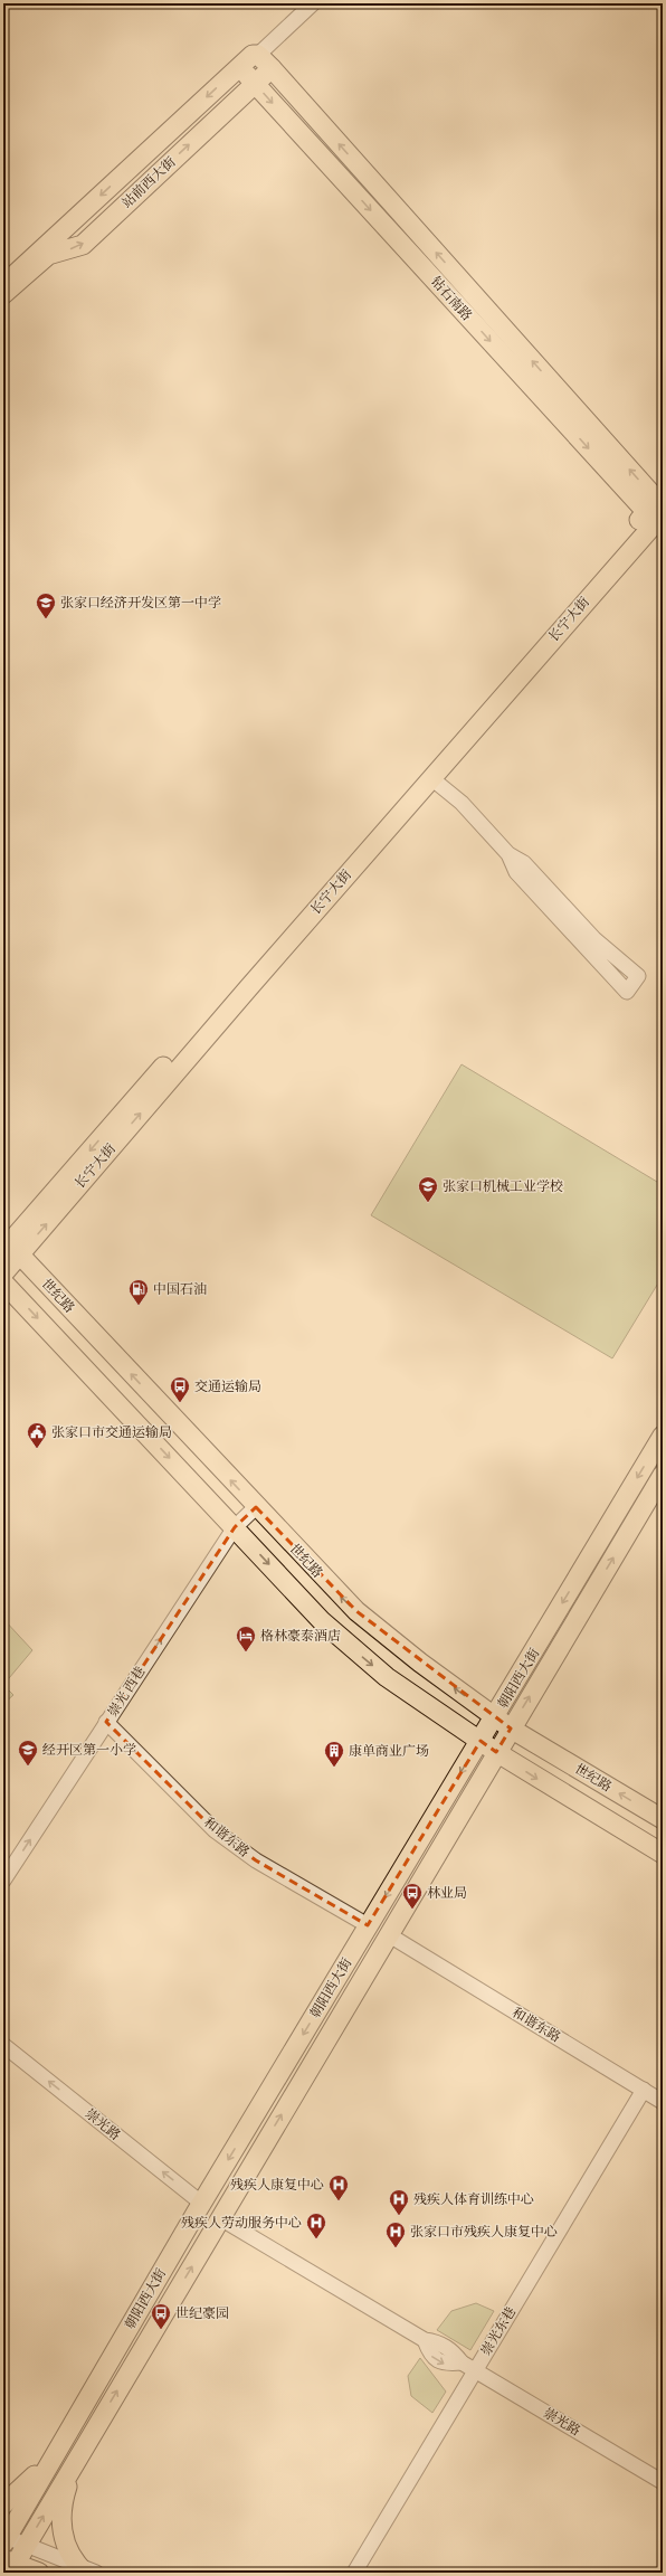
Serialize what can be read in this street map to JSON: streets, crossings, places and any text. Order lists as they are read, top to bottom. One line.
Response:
{"streets":{"main road":["站前西大街","钻石南路","长宁大街","世纪路","朝阳西大街"],"street":["崇光 西巷","和谐东路","崇光路","崇光东巷"]},"crossings":[["站前西大街","钻石南路"],["钻石南路","长宁大街"],["长宁大街","世纪路"],["世纪路","朝阳西大街"],["世纪路","崇光 西巷"],["朝阳西大街","和谐东路"],["朝阳西大街","崇光路"],["崇光 西巷","和谐东路"],["和谐东路","崇光东巷"],["崇光路","崇光东巷"]],"one_way":["崇光 西巷"],"places":{"school or university":["张家口经济开发区第一中学","张家口机械工业学校","经开区第一小学"],"fuel station":["中国石油"],"bus stop":["交通运输局","林业局","世纪豪园"],"public building":["张家口市交通运输局"],"hotel":["格林豪泰酒店"],"building":["康单商业广场"],"hospital":["残疾人康复中心","残疾人体育训练中心","残疾人劳动服务中心","张家口市残疾人康复中心"]}}
